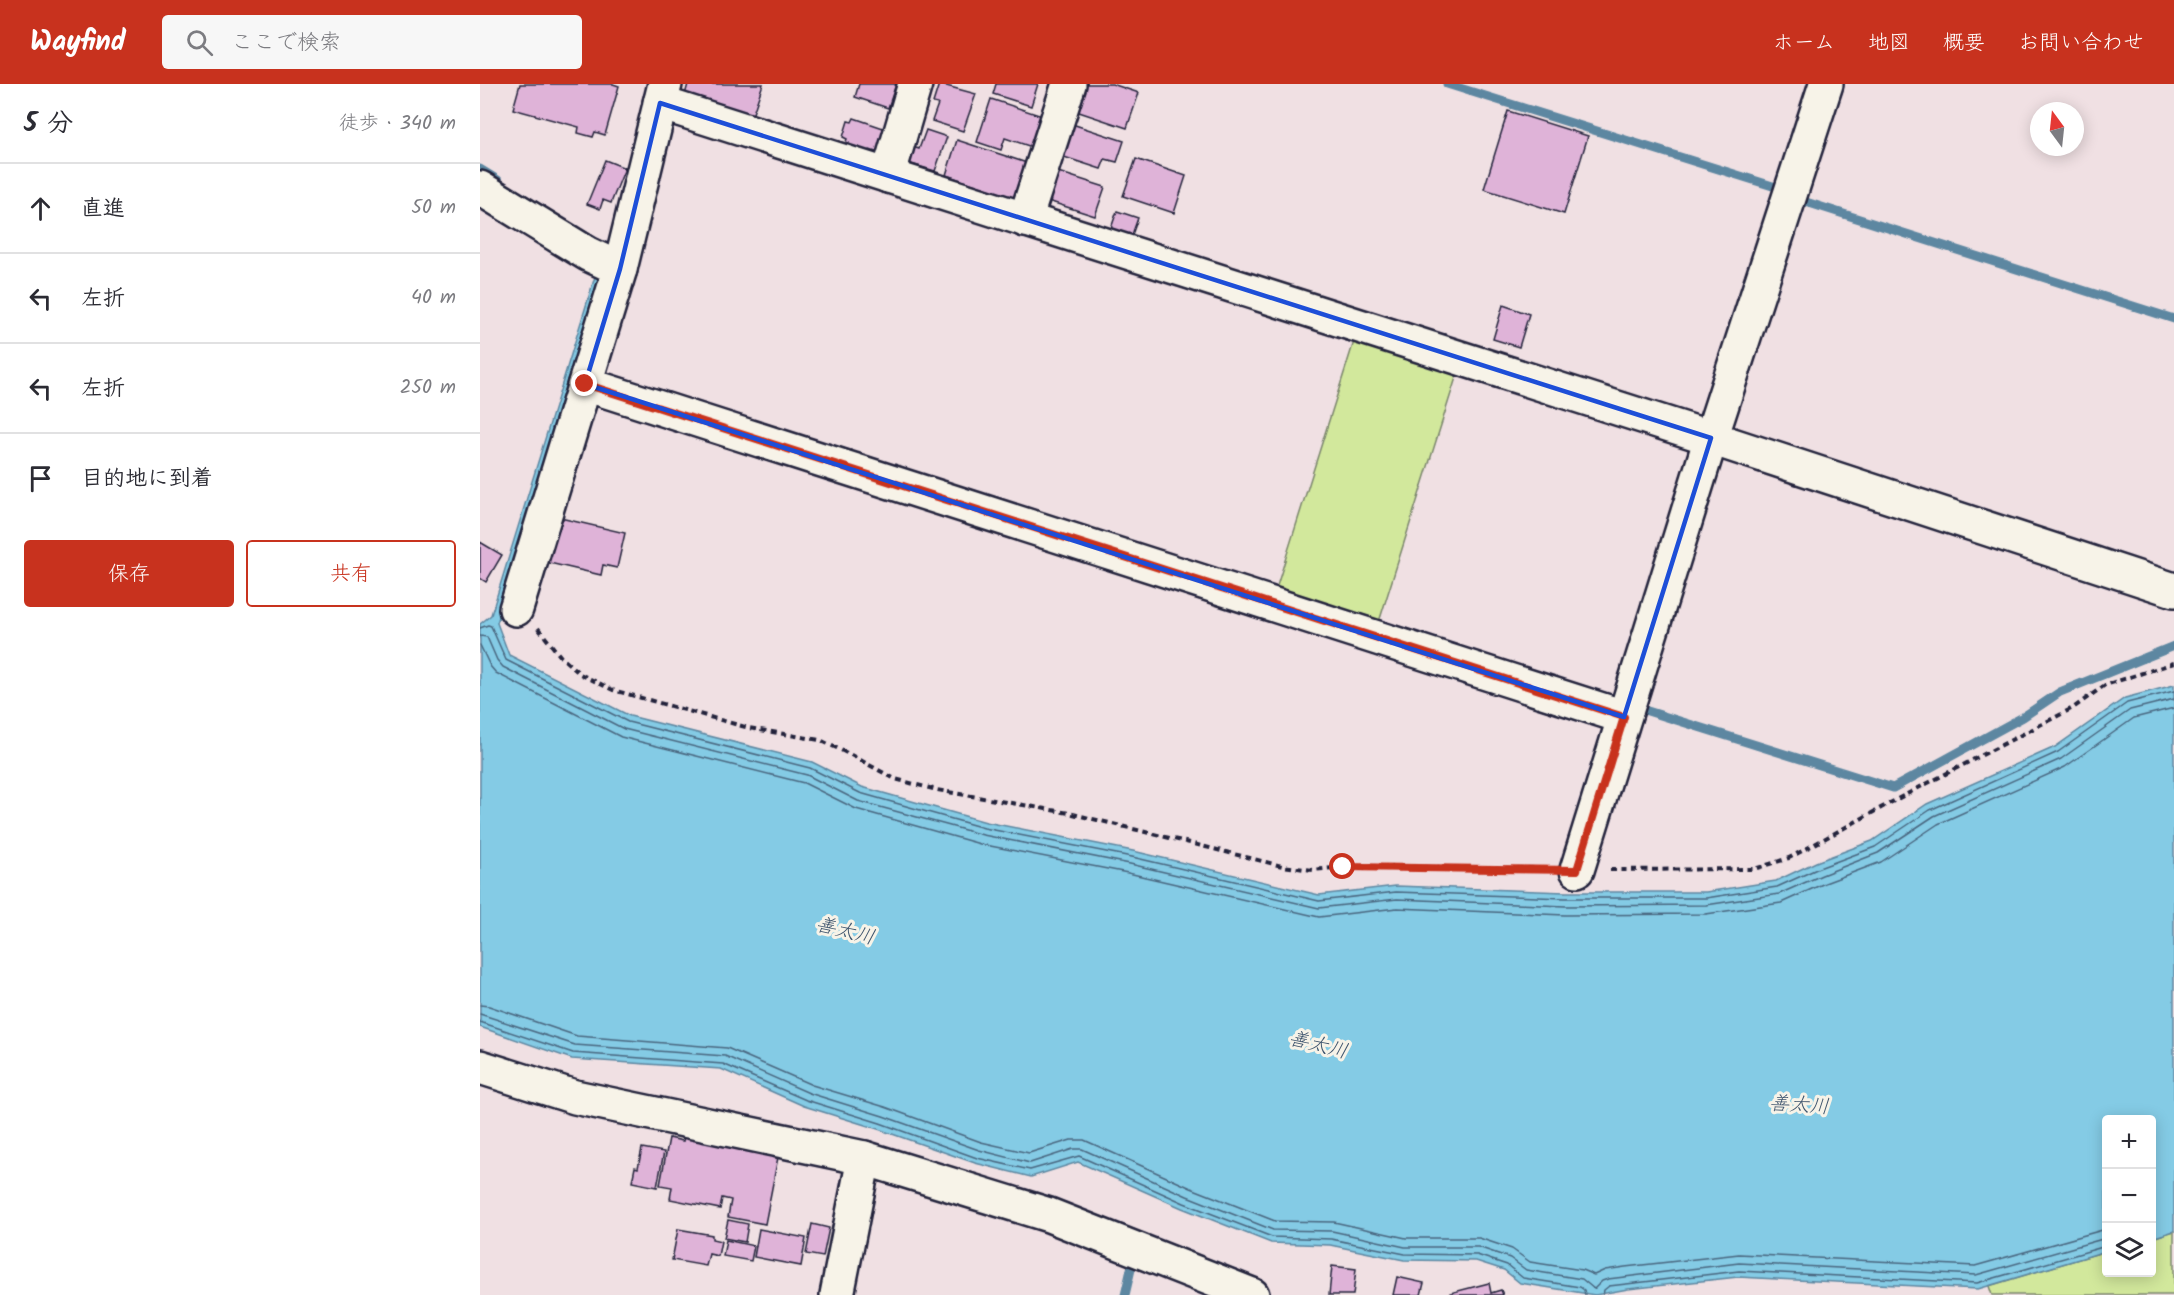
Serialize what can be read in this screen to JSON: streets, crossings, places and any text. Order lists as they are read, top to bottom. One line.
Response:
{"water":["善太川"],"north":"top","page":{"header":"Wayfind","search":"ここで検索","nav":["ホーム","地図","概要","お問い合わせ"],"heading":["5 分","徒歩 · 340 m"],"list":[["直進","50 m"],["左折","40 m"],["左折","250 m"],"目的地に到着"],"buttons":["保存","共有"],"map_buttons":["+","−"]}}
